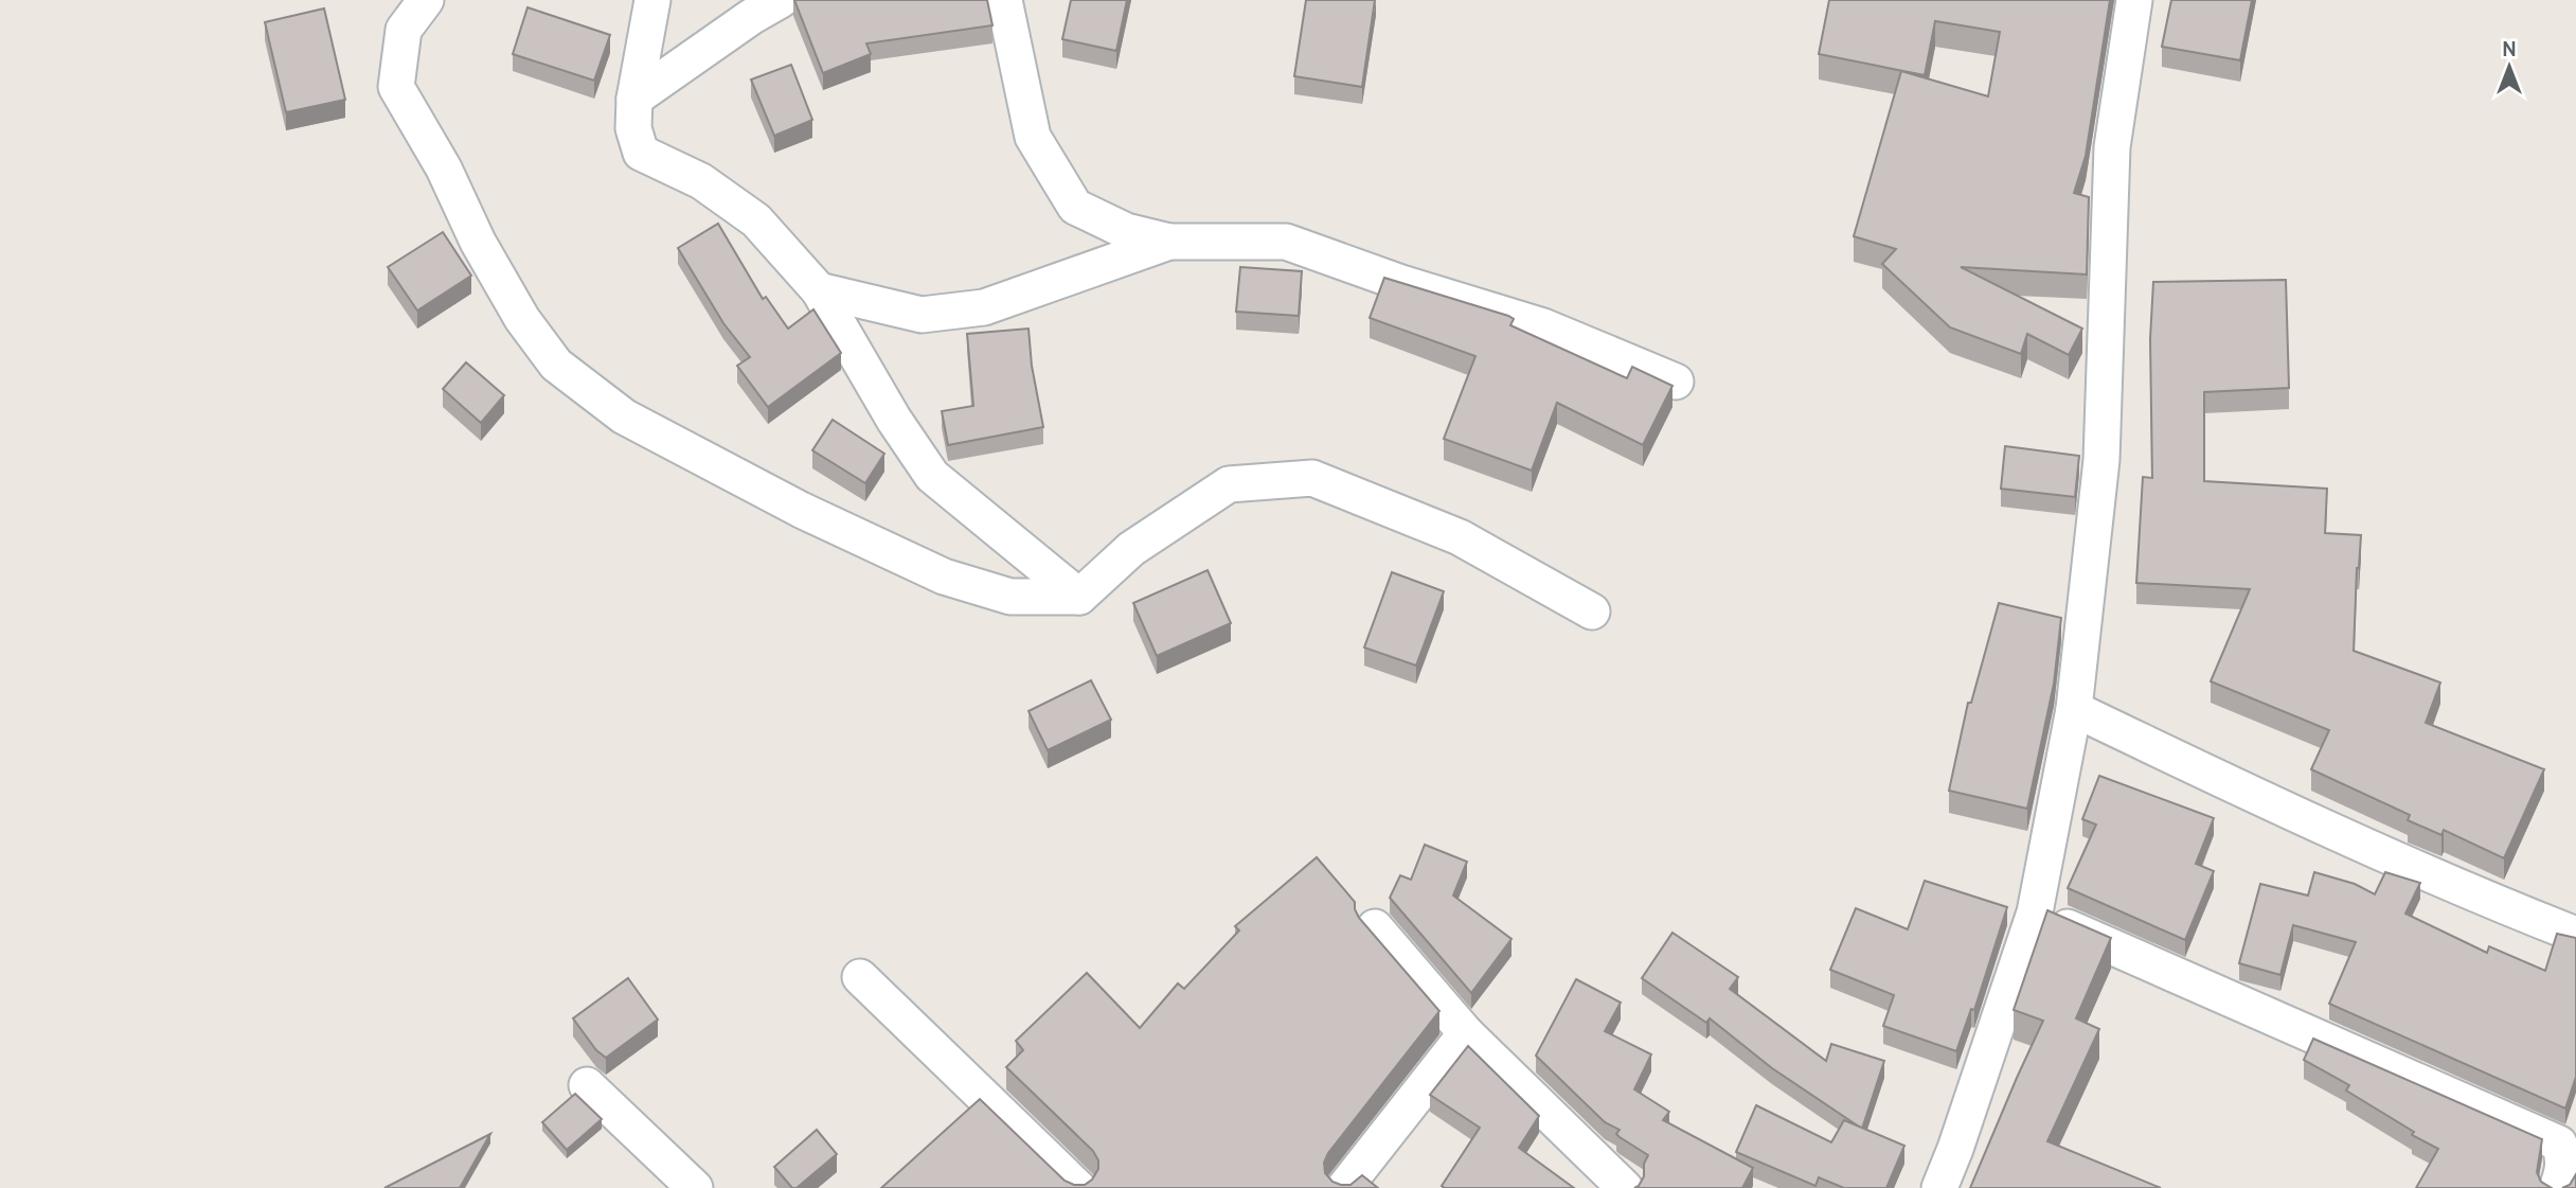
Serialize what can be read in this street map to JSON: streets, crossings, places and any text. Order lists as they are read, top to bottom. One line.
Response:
{"north":"top"}
